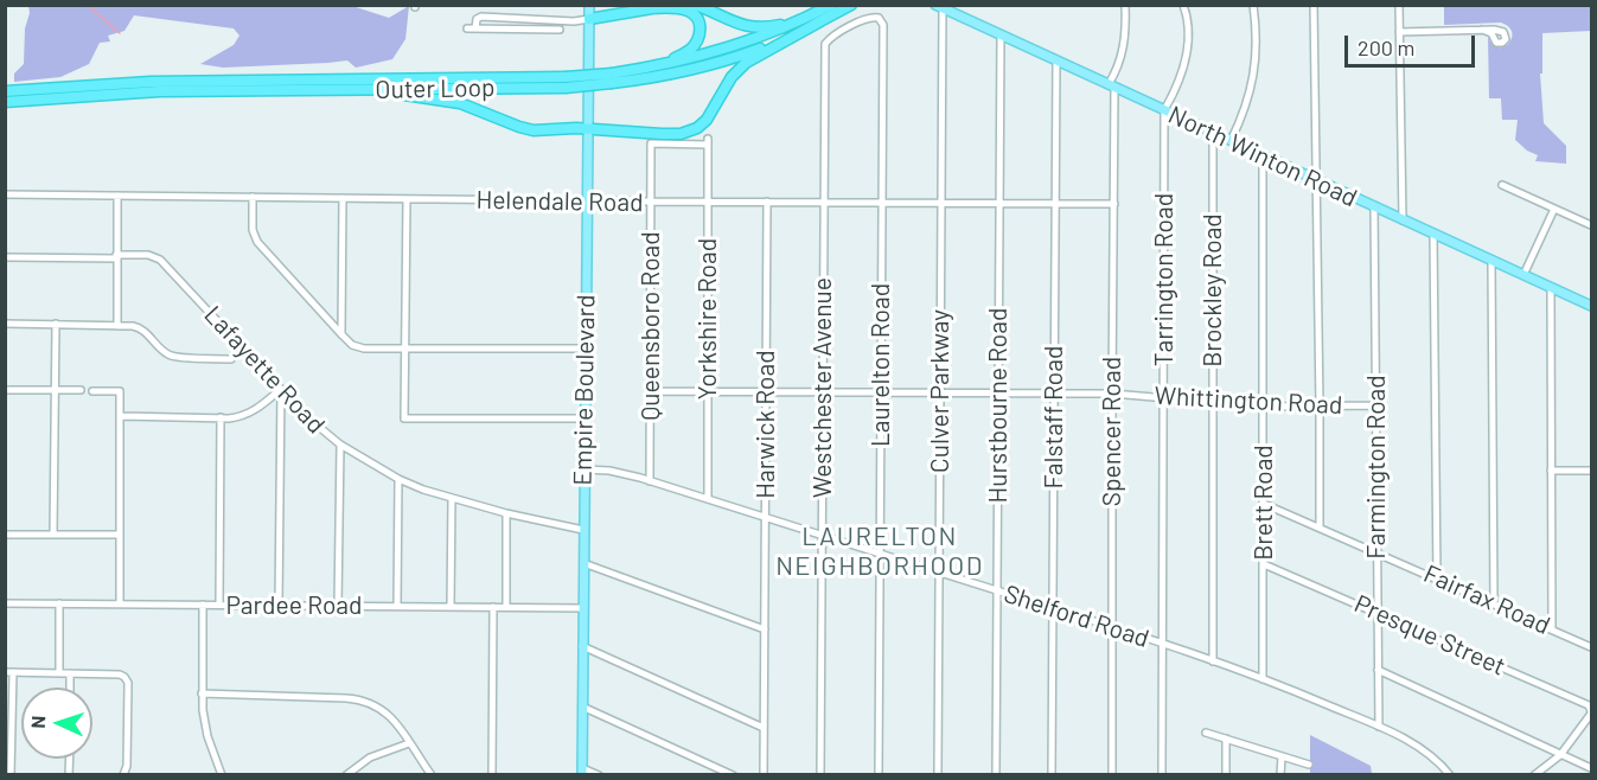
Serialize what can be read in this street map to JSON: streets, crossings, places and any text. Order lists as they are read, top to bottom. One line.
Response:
{"streets":{"highway":["Outer Loop"],"main road":["North Winton Road","Empire Boulevard"],"street":["Helendale Road","Tarrington Road","Brockley Road","Yorkshire Road","Queensboro Road","Laurelton Road","Lafayette Road","Westchester Avenue","Culver Parkway","Whittington Road","Hurstbourne Road","Falstaff Road","Harwick Road","Spencer Road","Farmington Road","Brett Road","Fairfax Road","Pardee Road","Shelford Road","Presque Street"]},"crossings":[["North Winton Road","Tarrington Road"],["North Winton Road","Brockley Road"],["North Winton Road","Culver Parkway"],["North Winton Road","Hurstbourne Road"],["North Winton Road","Falstaff Road"],["North Winton Road","Spencer Road"],["North Winton Road","Farmington Road"],["North Winton Road","Brett Road"],["Helendale Road","Yorkshire Road"],["Helendale Road","Queensboro Road"],["Helendale Road","Laurelton Road"],["Helendale Road","Westchester Avenue"],["Helendale Road","Empire Boulevard"],["Helendale Road","Culver Parkway"],["Helendale Road","Hurstbourne Road"],["Helendale Road","Falstaff Road"],["Helendale Road","Harwick Road"],["Helendale Road","Spencer Road"],["Tarrington Road","Whittington Road"],["Tarrington Road","Shelford Road"],["Brockley Road","Whittington Road"],["Brockley Road","Shelford Road"],["Yorkshire Road","Queensboro Road"],["Yorkshire Road","Whittington Road"],["Yorkshire Road","Shelford Road"],["Queensboro Road","Whittington Road"],["Queensboro Road","Shelford Road"],["Laurelton Road","Westchester Avenue"],["Laurelton Road","Whittington Road"],["Laurelton Road","Shelford Road"],["Lafayette Road","Empire Boulevard"],["Westchester Avenue","Whittington Road"],["Westchester Avenue","Shelford Road"],["Empire Boulevard","Pardee Road"],["Empire Boulevard","Shelford Road"],["Culver Parkway","Whittington Road"],["Culver Parkway","Shelford Road"],["Whittington Road","Hurstbourne Road"],["Whittington Road","Falstaff Road"],["Whittington Road","Harwick Road"],["Whittington Road","Spencer Road"],["Whittington Road","Farmington Road"],["Whittington Road","Brett Road"],["Hurstbourne Road","Shelford Road"],["Falstaff Road","Shelford Road"],["Harwick Road","Shelford Road"],["Spencer Road","Shelford Road"],["Farmington Road","Fairfax Road"],["Farmington Road","Shelford Road"],["Farmington Road","Presque Street"],["Brett Road","Fairfax Road"],["Brett Road","Shelford Road"],["Brett Road","Presque Street"]],"districts":["LAURELTON NEIGHBORHOOD"],"scale_bar":"200 m","north":"left"}
